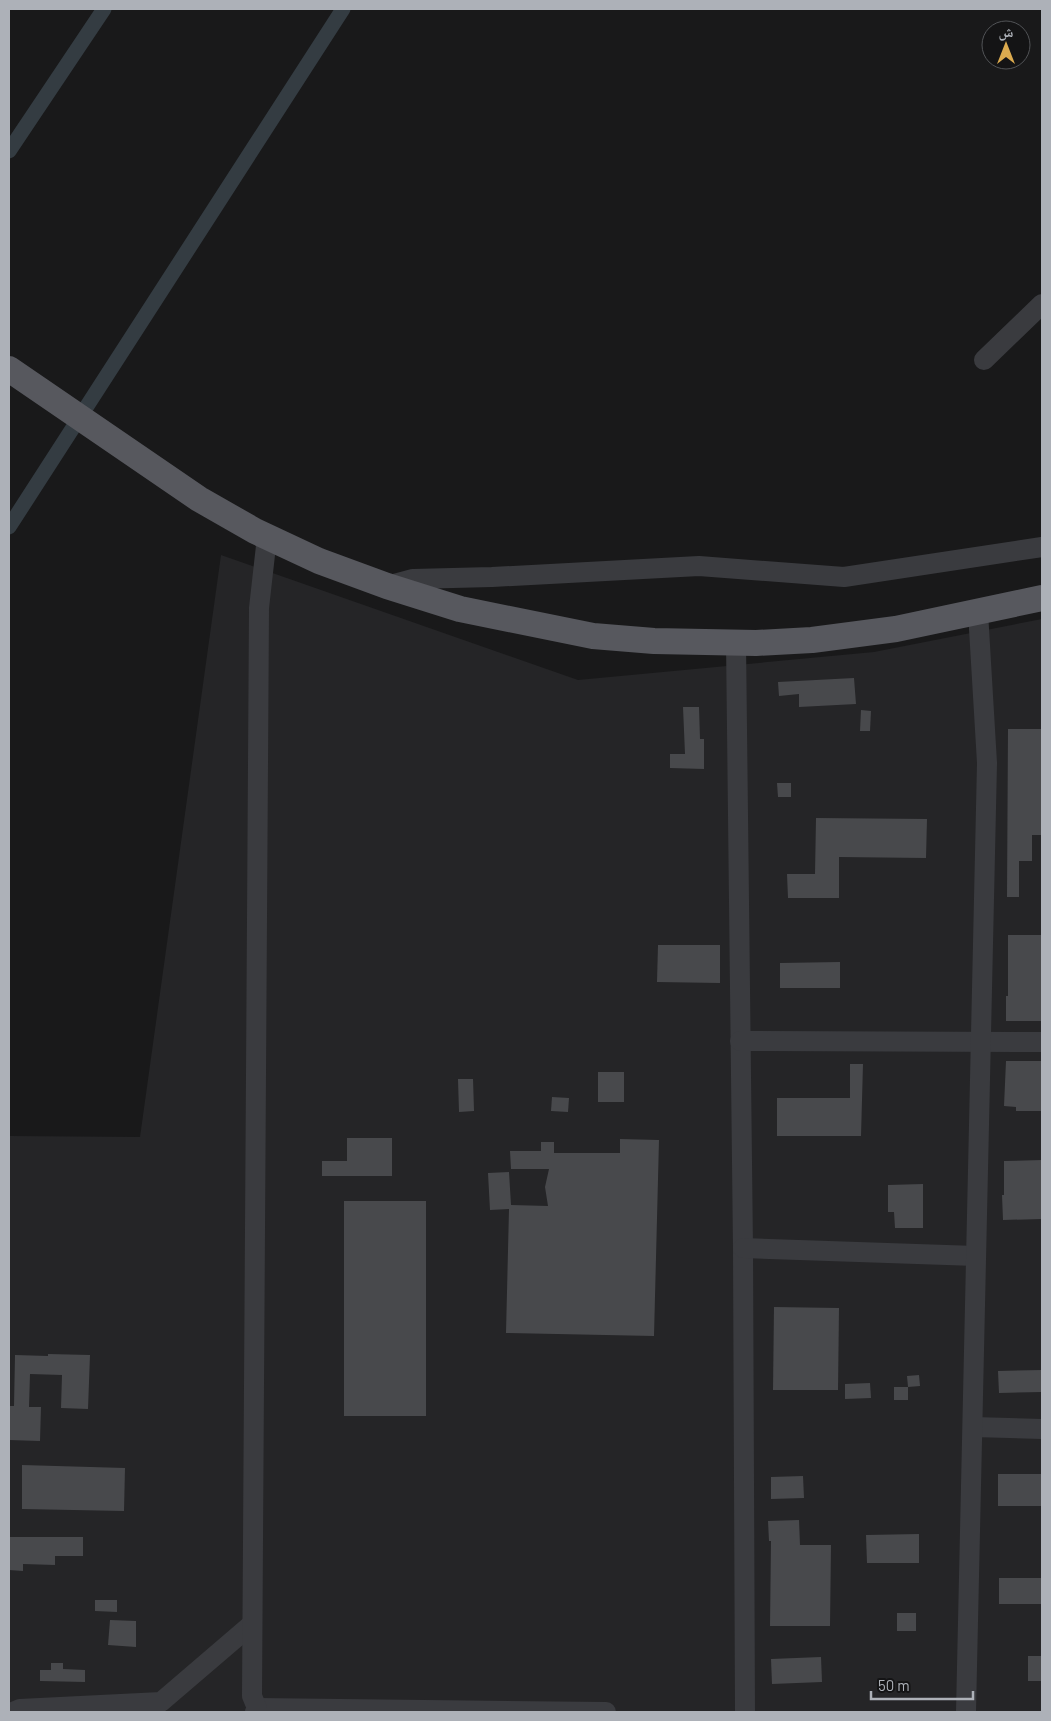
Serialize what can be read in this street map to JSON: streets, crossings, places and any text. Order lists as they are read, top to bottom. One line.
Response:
{"scale_bar":"50 m","north":"top"}
